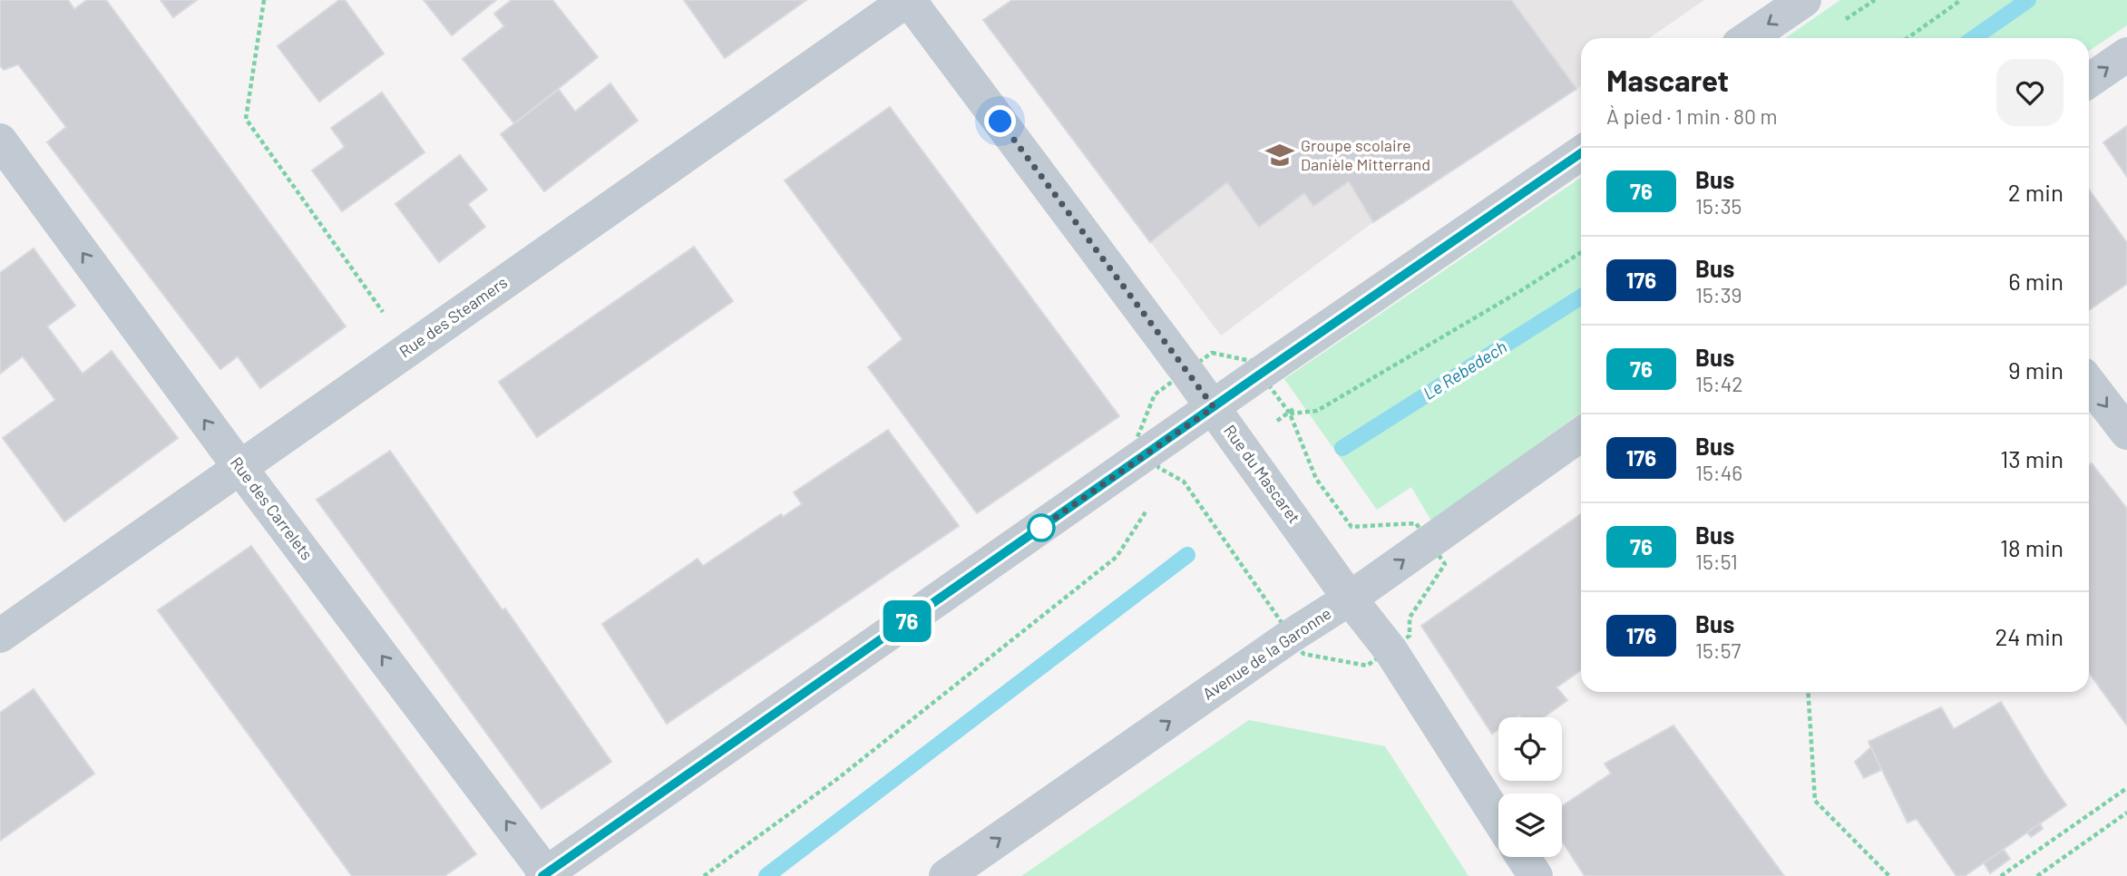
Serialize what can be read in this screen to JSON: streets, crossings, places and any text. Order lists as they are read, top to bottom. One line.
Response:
{"streets":{"street":["Rue des Steamers","Rue du Mascaret","Rue des Carrelets","Avenue de la Garonne"]},"crossings":[["Rue des Steamers","Rue du Mascaret"],["Rue des Steamers","Rue des Carrelets"],["Rue du Mascaret","Avenue de la Garonne"]],"one_way":["Rue des Carrelets"],"water":["Le Rebedech"],"places":{"school or university":["Groupe scolaire Danièle Mitterrand"]},"lines":["bus line 76"],"page":{"on_map":"76","heading":["Mascaret","À pied · 1 min · 80 m"],"list":[{"mark":"76","name":"Bus","note":"15:35","value":"2 min"},{"mark":"176","name":"Bus","note":"15:39","value":"6 min"},{"mark":"76","name":"Bus","note":"15:42","value":"9 min"},{"mark":"176","name":"Bus","note":"15:46","value":"13 min"},{"mark":"76","name":"Bus","note":"15:51","value":"18 min"},{"mark":"176","name":"Bus","note":"15:57","value":"24 min"}]}}
